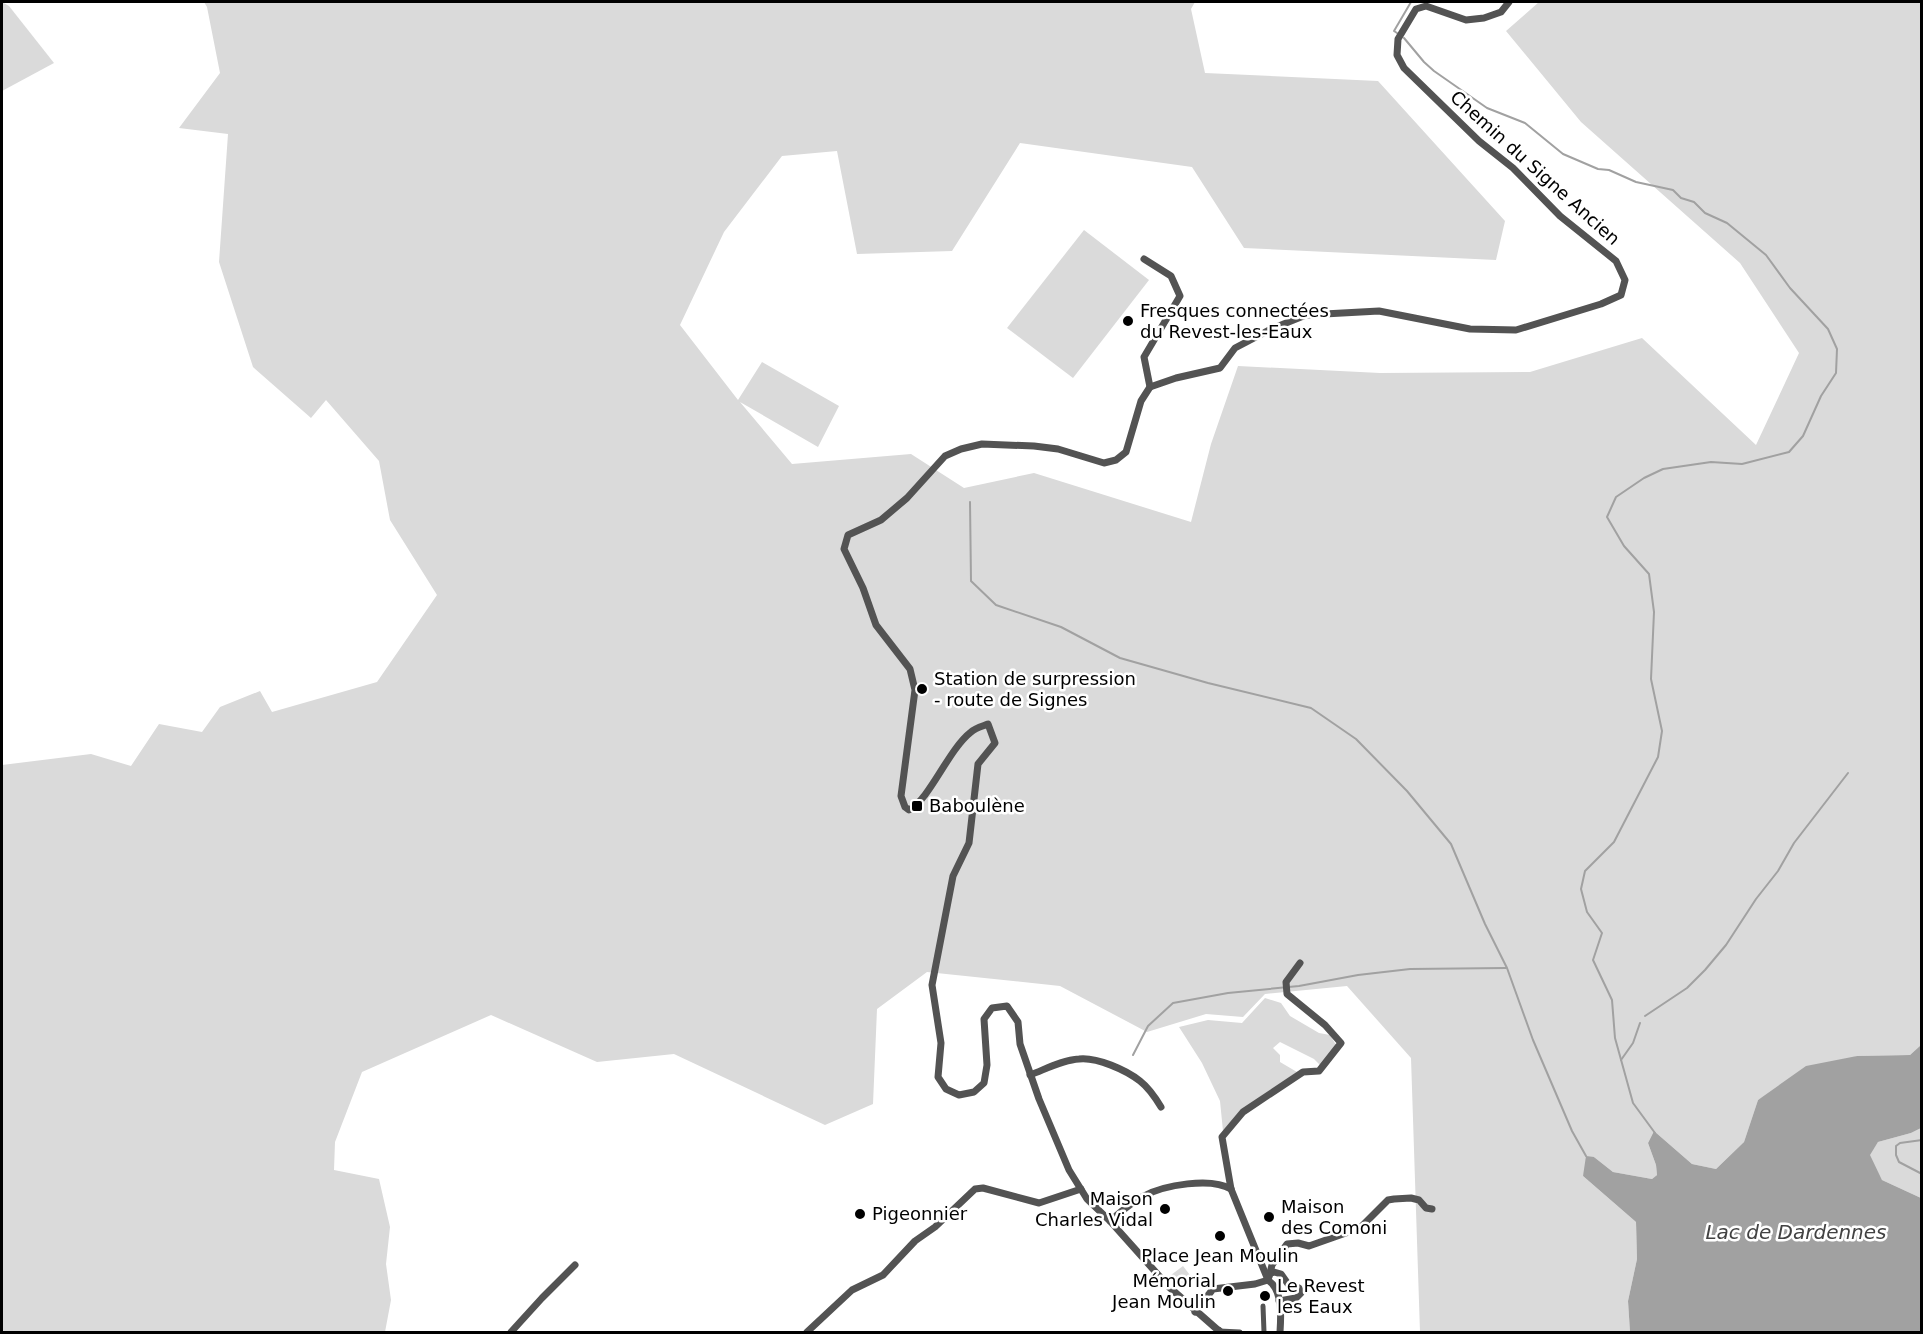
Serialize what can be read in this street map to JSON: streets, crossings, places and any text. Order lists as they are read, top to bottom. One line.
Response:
{"streets":{"street":["Chemin du Signe Ancien"]},"water":["Lac de Dardennes"],"places":{"other":["Fresques connectées du Revest-les-Eaux","Station de surpression - route de Signes","Maison Charles Vidal","Pigeonnier","Maison des Comoni","Place Jean Moulin","Mémorial Jean Moulin","Le Revest les Eaux"],"transit":["Baboulène"]}}
